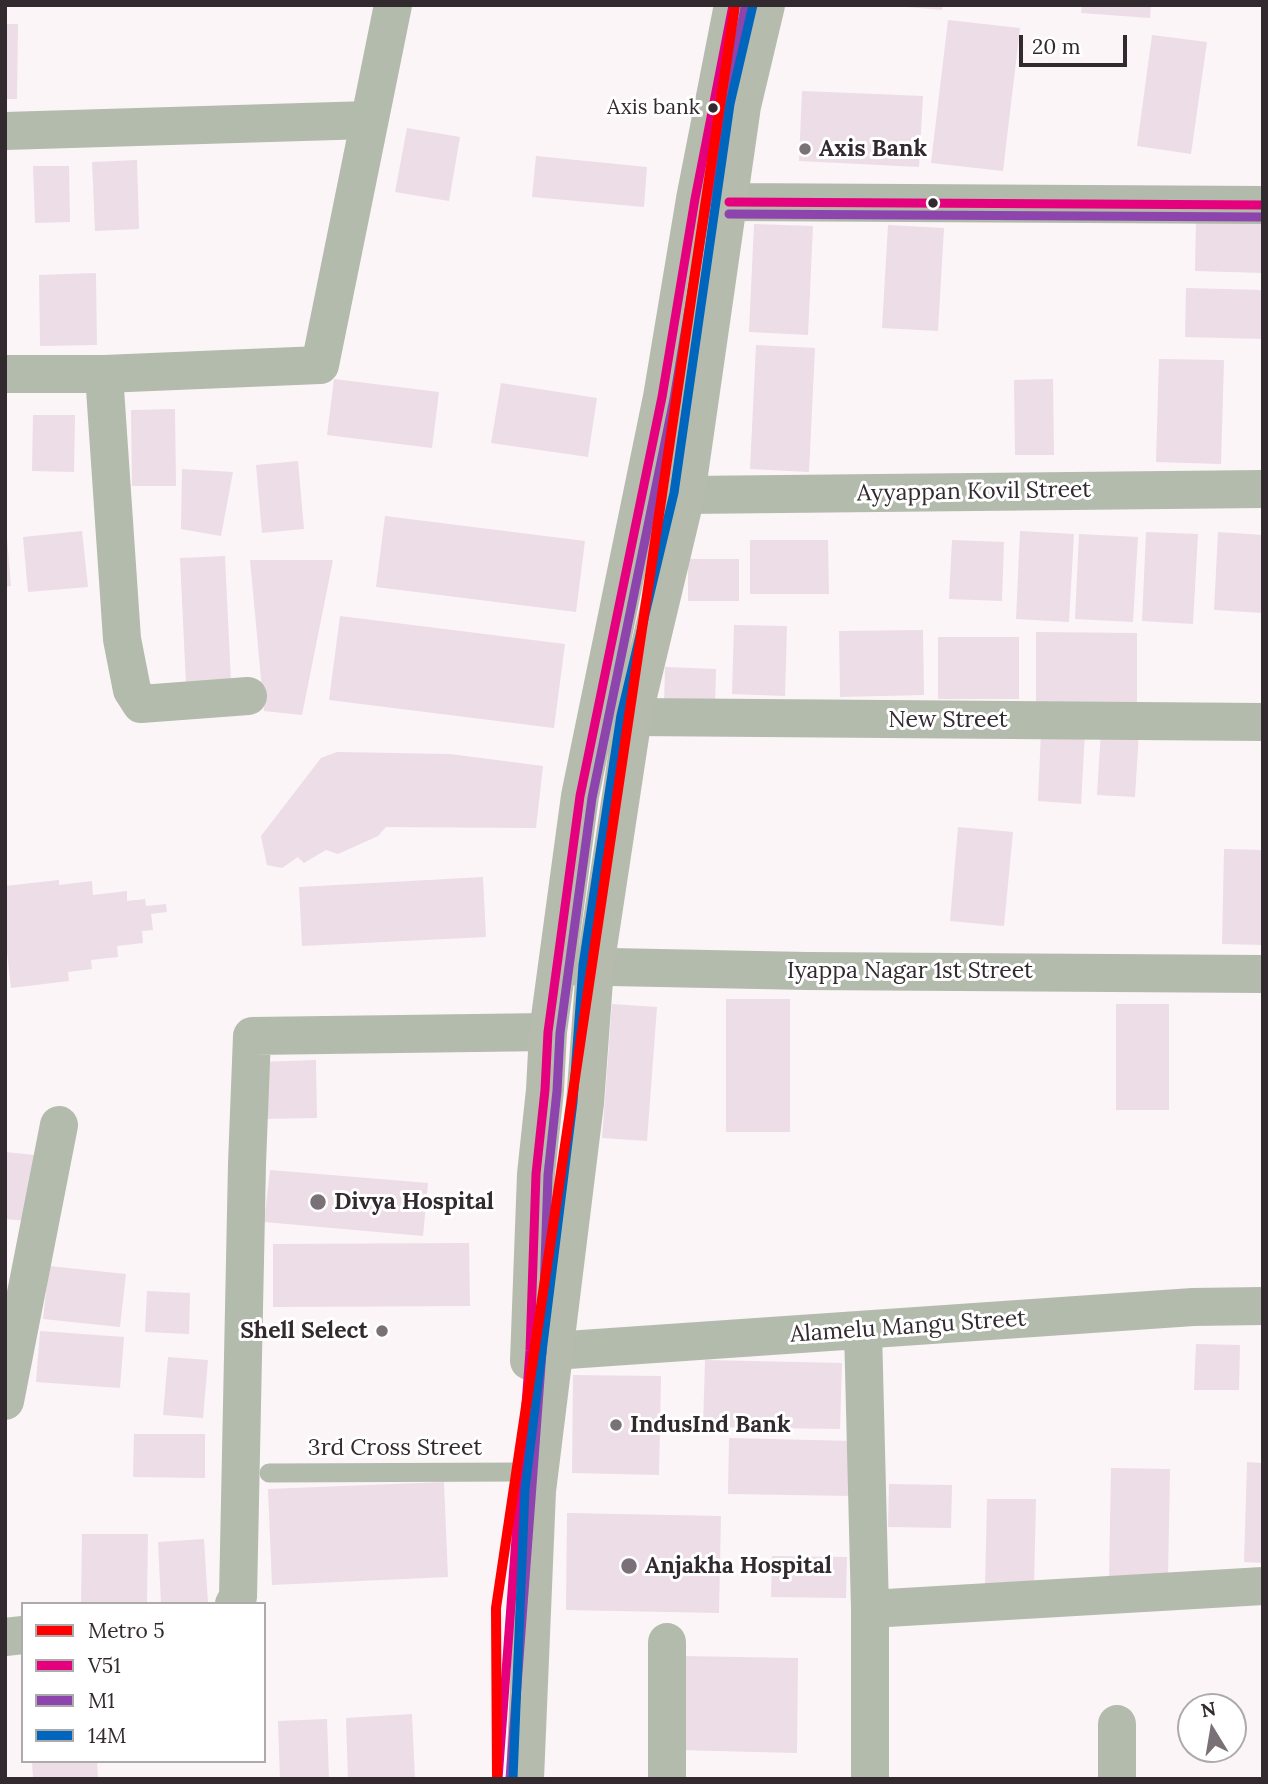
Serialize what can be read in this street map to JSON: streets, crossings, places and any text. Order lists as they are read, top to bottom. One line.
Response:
{"streets":{"street":["Ayyappan Kovil Street","New Street","Iyappa Nagar 1st Street","Alamelu Mangu Street"],"lane":["3rd Cross Street"]},"places":["Axis bank","Axis Bank","Divya Hospital","Shell Select","IndusInd Bank","Anjakha Hospital"],"lines":["metro line 5","transit line V51","transit line 14M","transit line M1"],"legend":["Metro 5","V51","M1","14M"],"scale_bar":"20 m","north":"top"}
